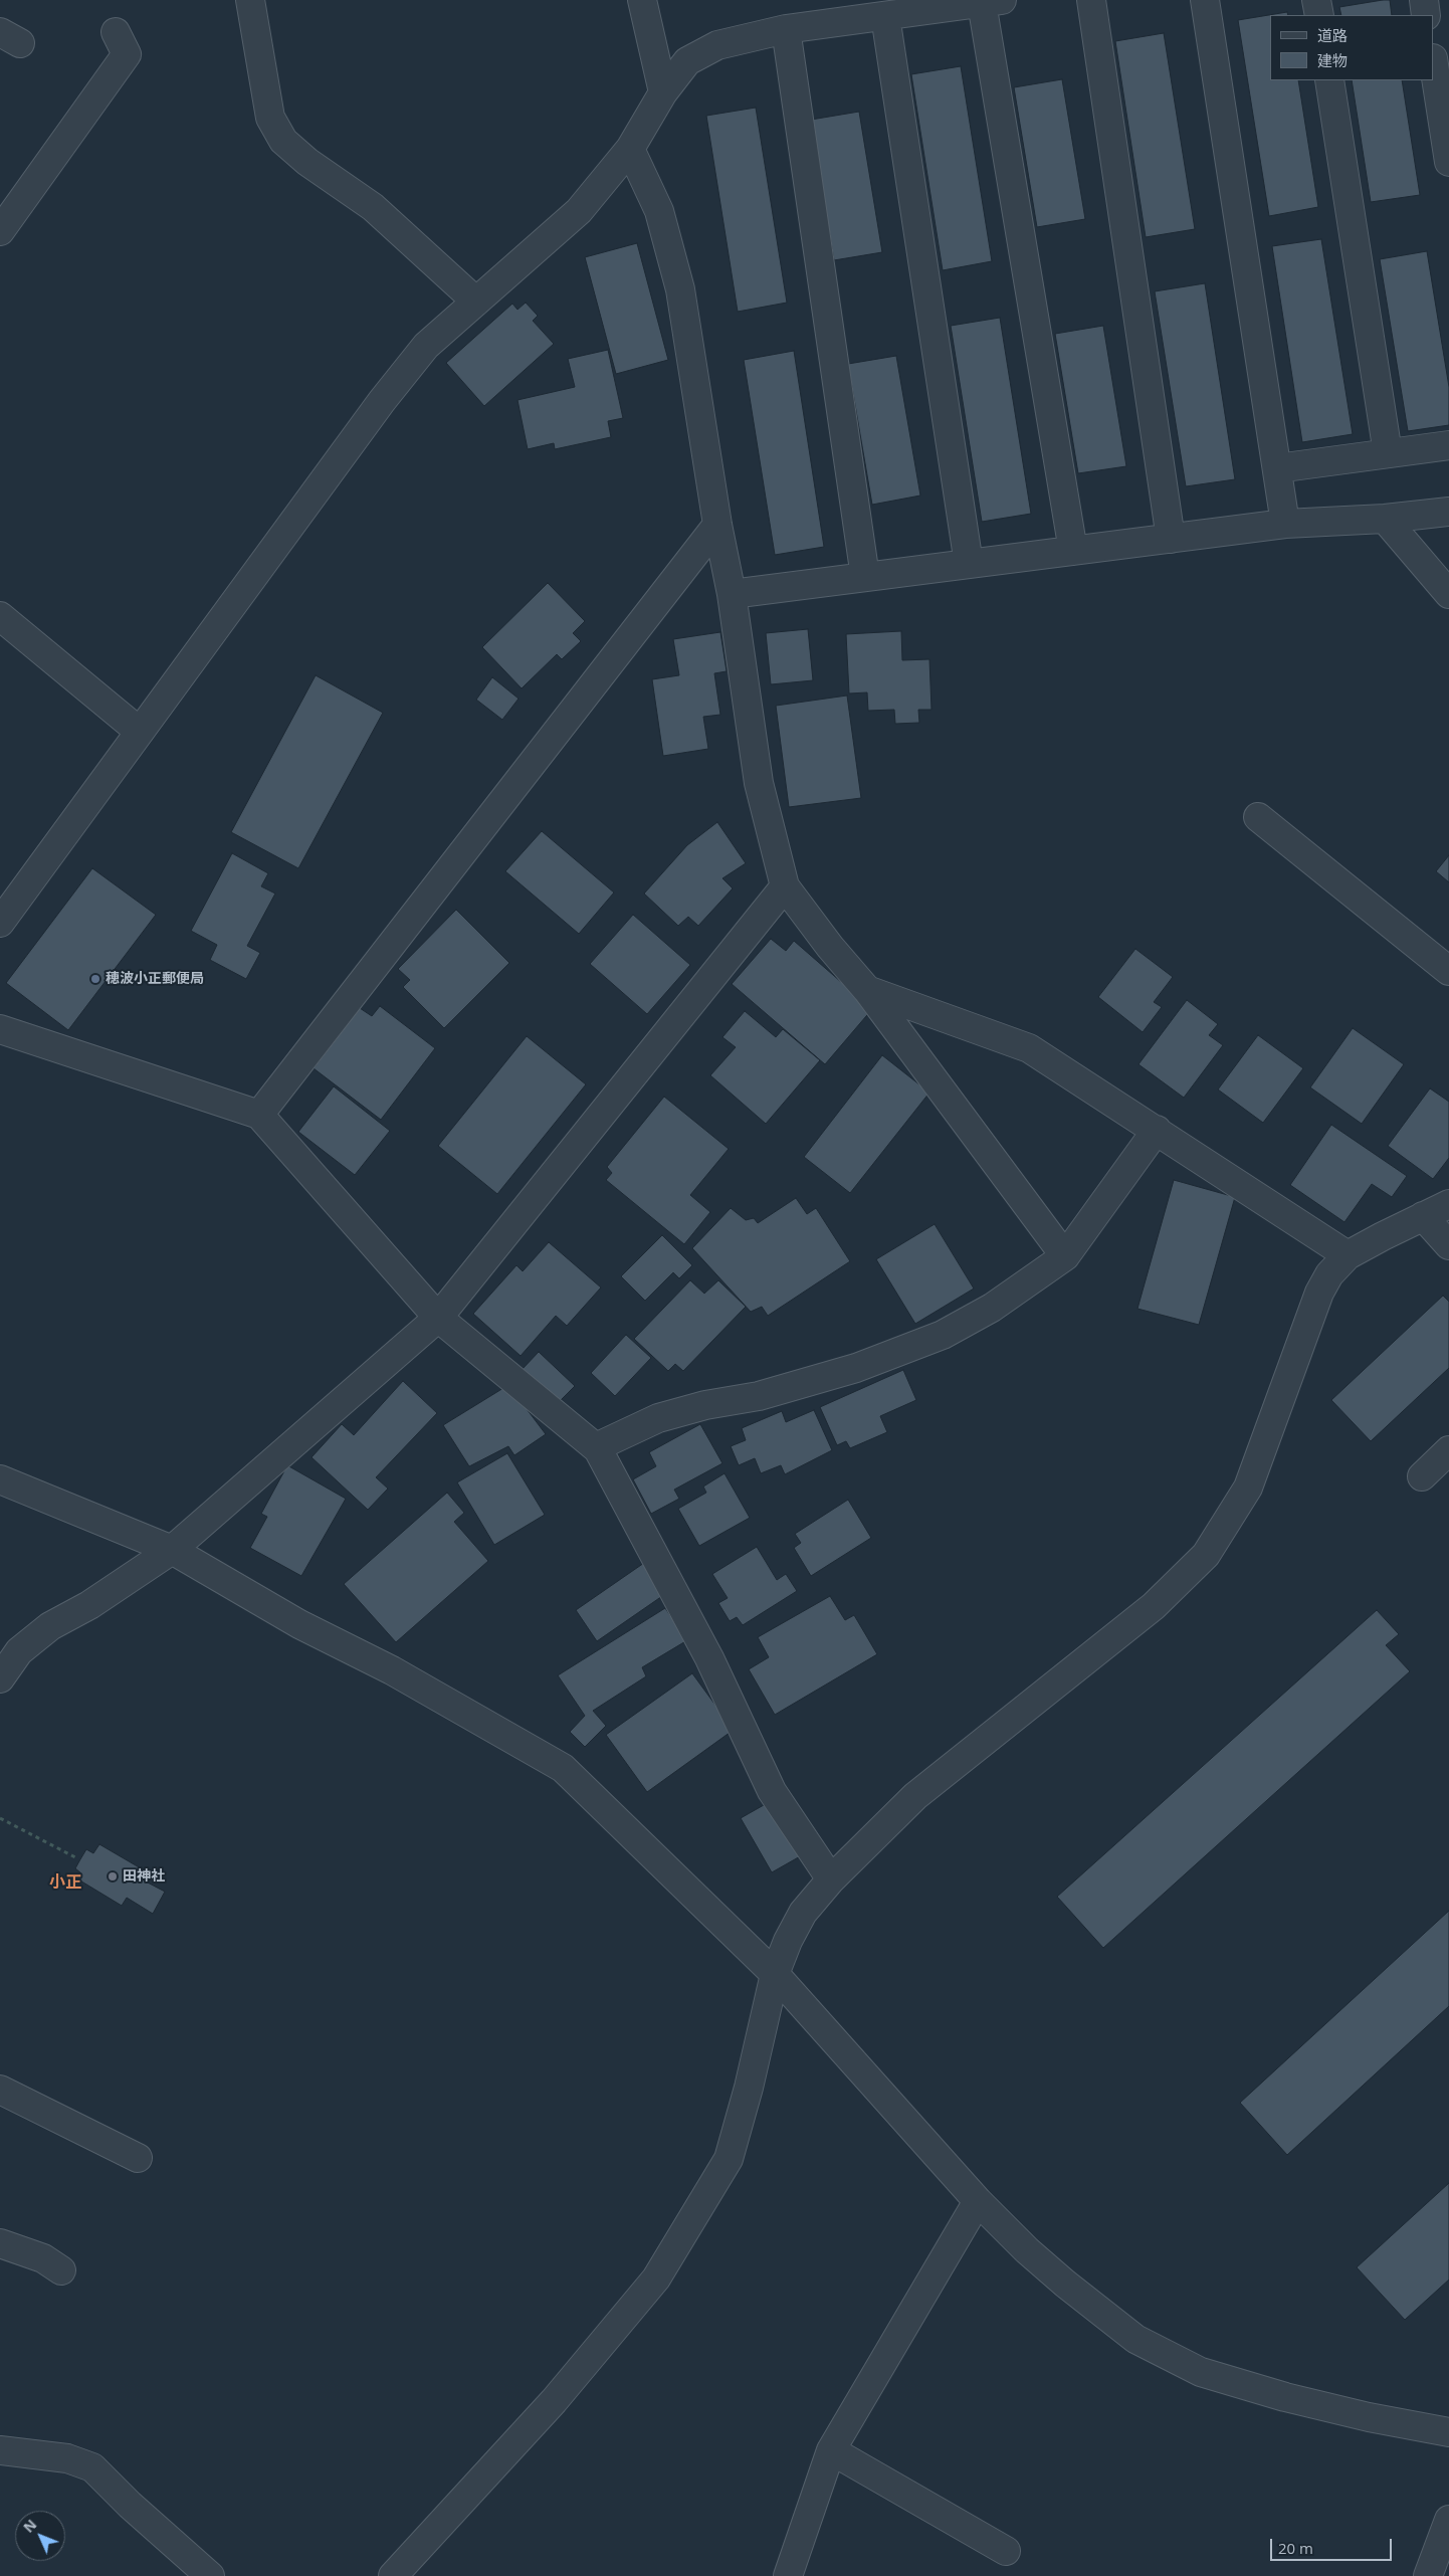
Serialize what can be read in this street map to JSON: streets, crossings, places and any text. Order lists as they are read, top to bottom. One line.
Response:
{"districts":["小正"],"places":["穂波小正郵便局","田神社"],"legend":["道路","建物"],"scale_bar":"20 m","north":"top left"}
